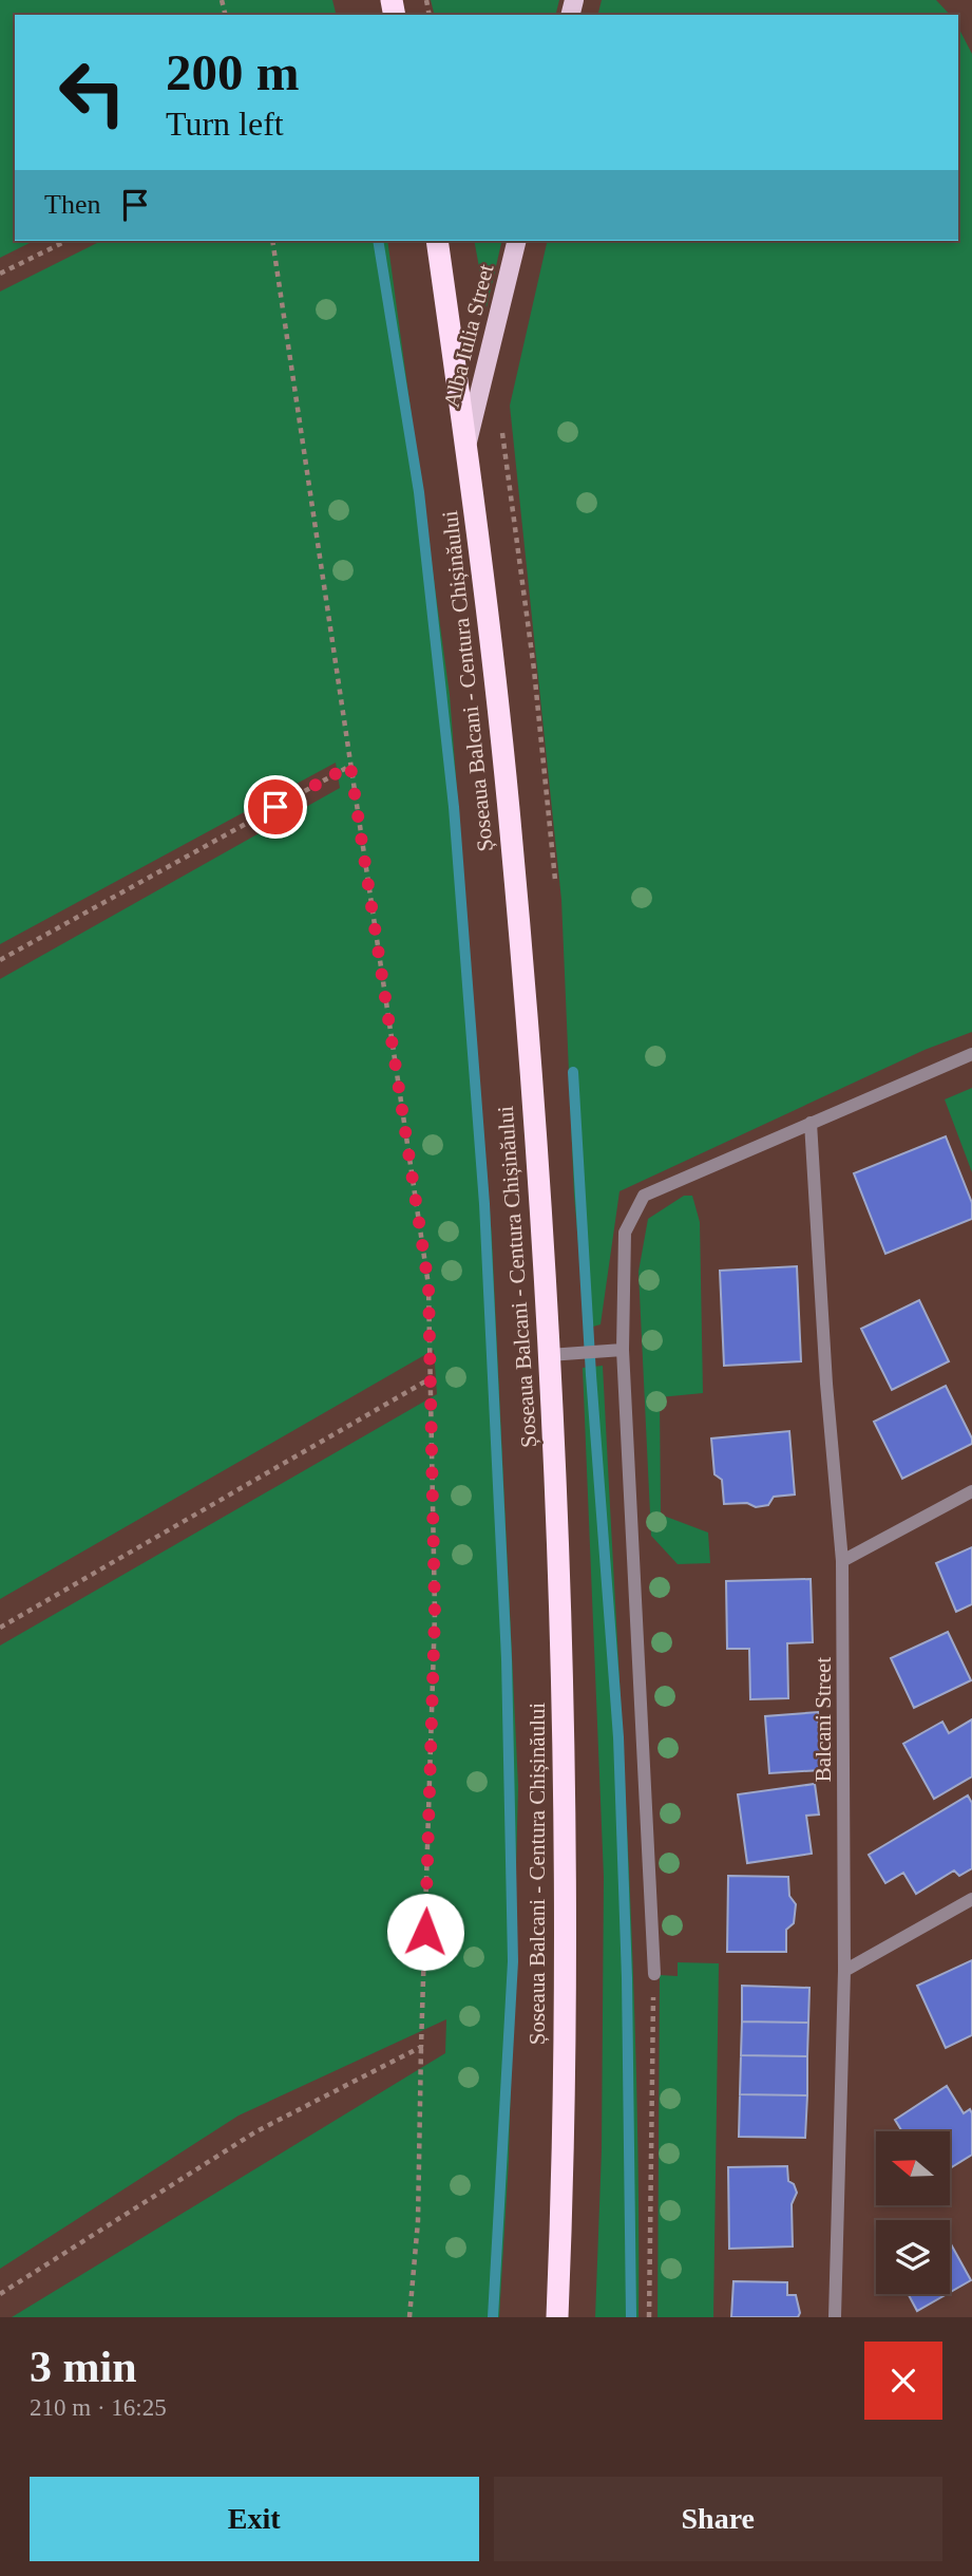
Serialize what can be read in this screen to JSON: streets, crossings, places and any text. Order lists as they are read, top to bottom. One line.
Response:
{"streets":{"highway":["Șoseaua Balcani - Centura Chișinăului"],"main road":["Alba Iulia Street"],"street":["Balcani Street"]},"crossings":[["Alba Iulia Street","Șoseaua Balcani - Centura Chișinăului"]],"north":"left","page":{"turn":["200 m","Turn left"],"then":"Then","heading":["3 min","210 m · 16:25"],"buttons":["Exit","Share"]}}
